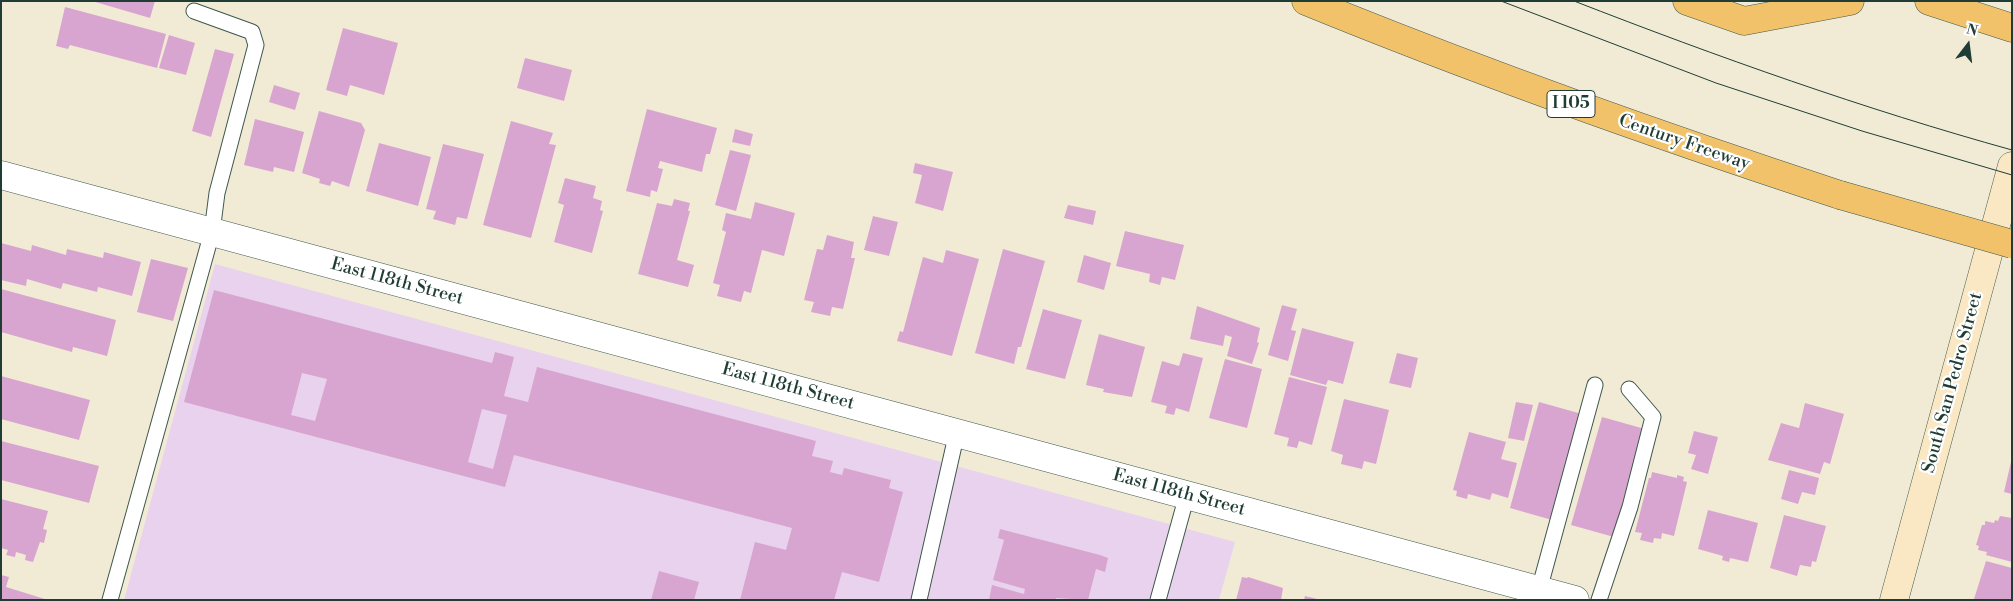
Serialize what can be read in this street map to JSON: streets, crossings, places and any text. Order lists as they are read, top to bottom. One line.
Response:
{"streets":{"highway":["I 105","Century Freeway"],"street":["East 118th Street","South San Pedro Street"]},"north":"top"}
